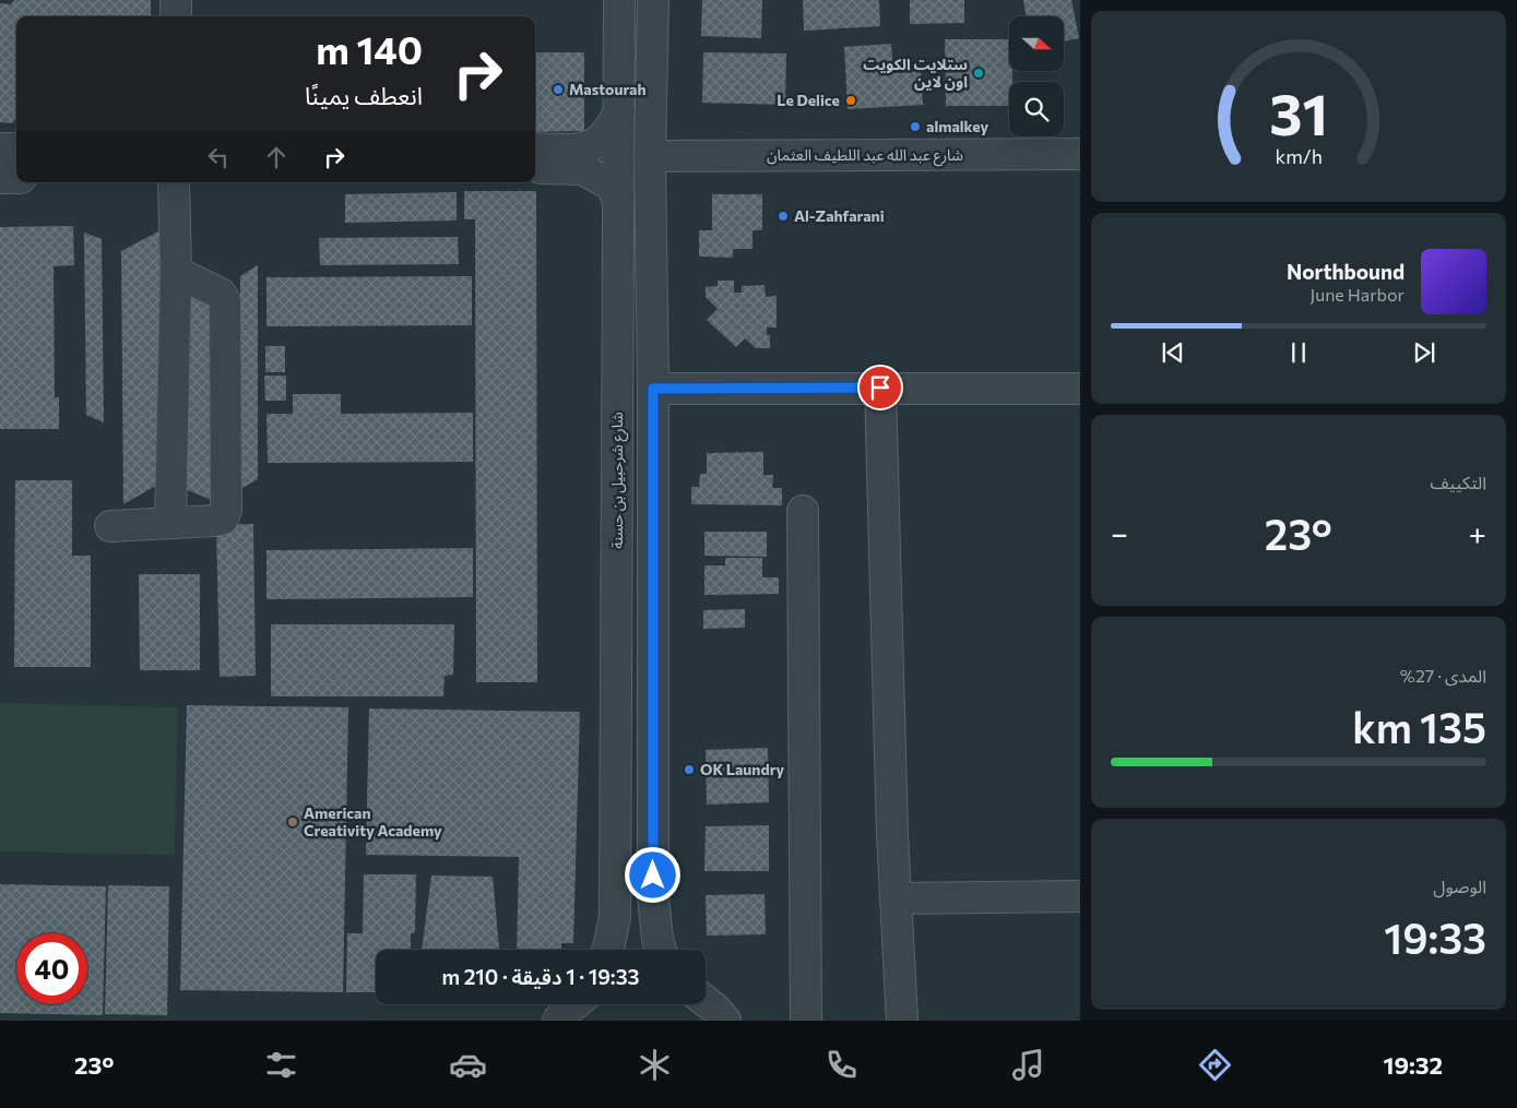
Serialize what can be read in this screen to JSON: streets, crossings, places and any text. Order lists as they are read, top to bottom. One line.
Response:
{"streets":{"street":["شارع عبد الله عبد اللطيف العثمان","شارع شرحبيل بن حسنة"]},"places":["ستلايت الكويت اون لاين","Mastourah","Le Delice","almalkey","Al-Zahfarani","OK Laundry","American Creativity Academy"],"north":"right","page":{"turn":["140 m","انعطف يمينًا"],"song":["Northbound","June Harbor"],"tile":["التكييف",["المدى · 27%","135 km"],["الوصول","19:33"]],"heat":["−","23°","+"],"limit":"40","trip":"19:33 · 1 دقيقة · 210 m","tabs":["19:32","23°"],"gauge":["31","km/h"]}}
